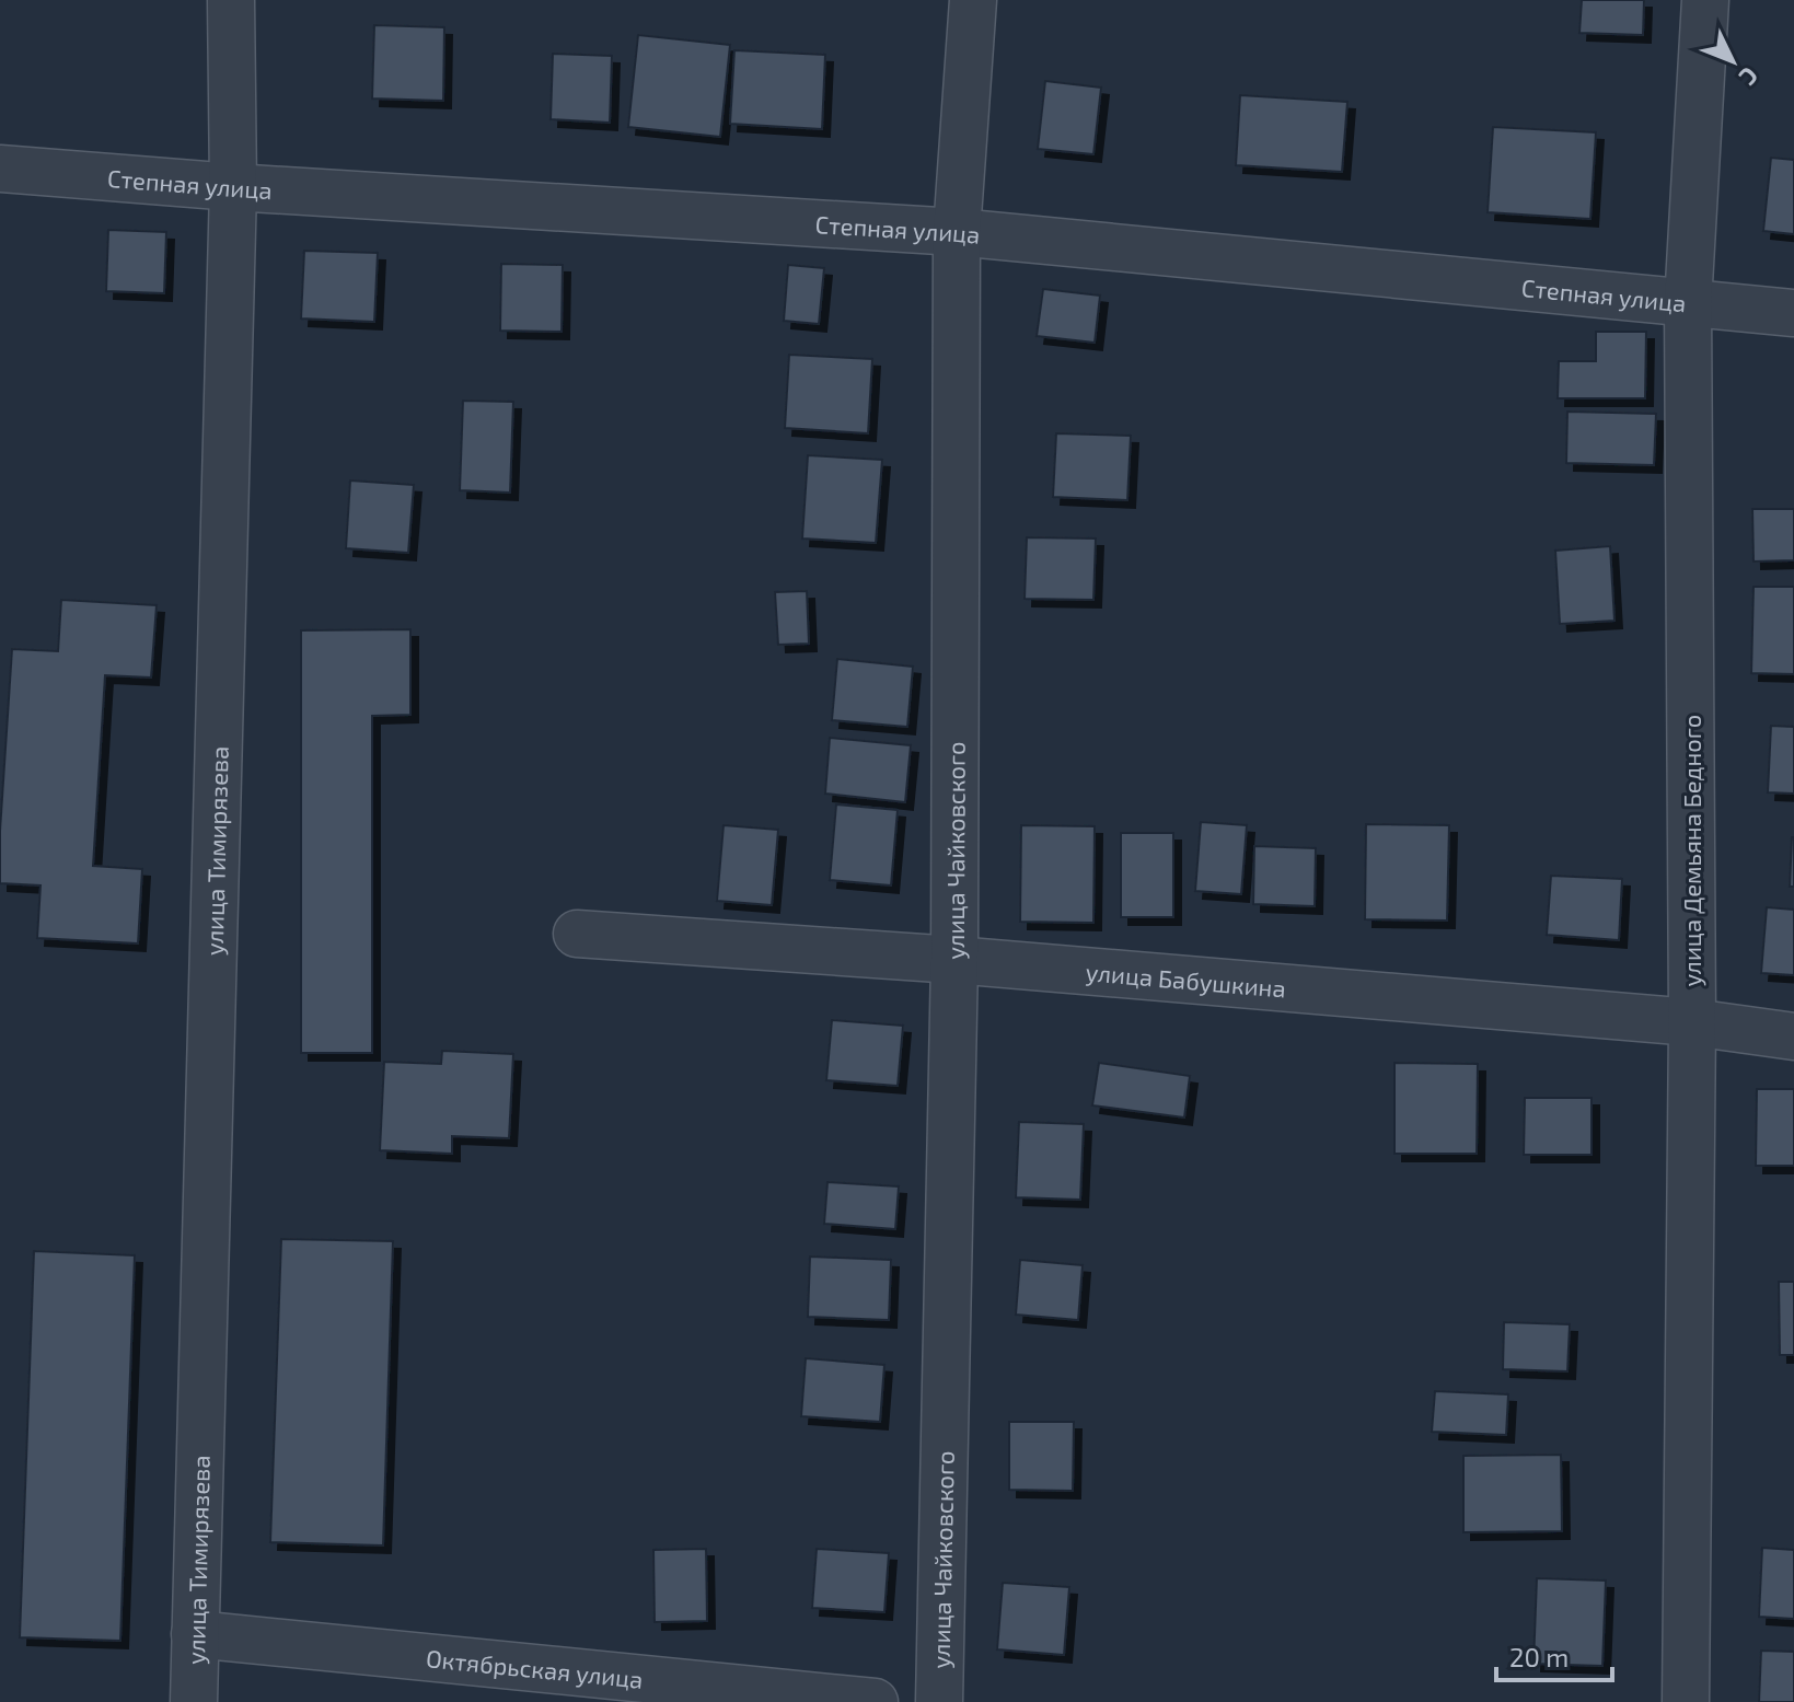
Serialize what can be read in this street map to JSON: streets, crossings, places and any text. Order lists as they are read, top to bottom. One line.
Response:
{"streets":{"street":["Степная улица","улица Чайковского","улица Демьяна Бедного","улица Тимирязева","улица Бабушкина","Октябрьская улица"]},"crossings":[["Степная улица","улица Чайковского"],["Степная улица","улица Демьяна Бедного"],["Степная улица","улица Тимирязева"],["улица Чайковского","улица Бабушкина"],["улица Демьяна Бедного","улица Бабушкина"],["улица Тимирязева","Октябрьская улица"]],"scale_bar":"20 m","north":"bottom right"}
